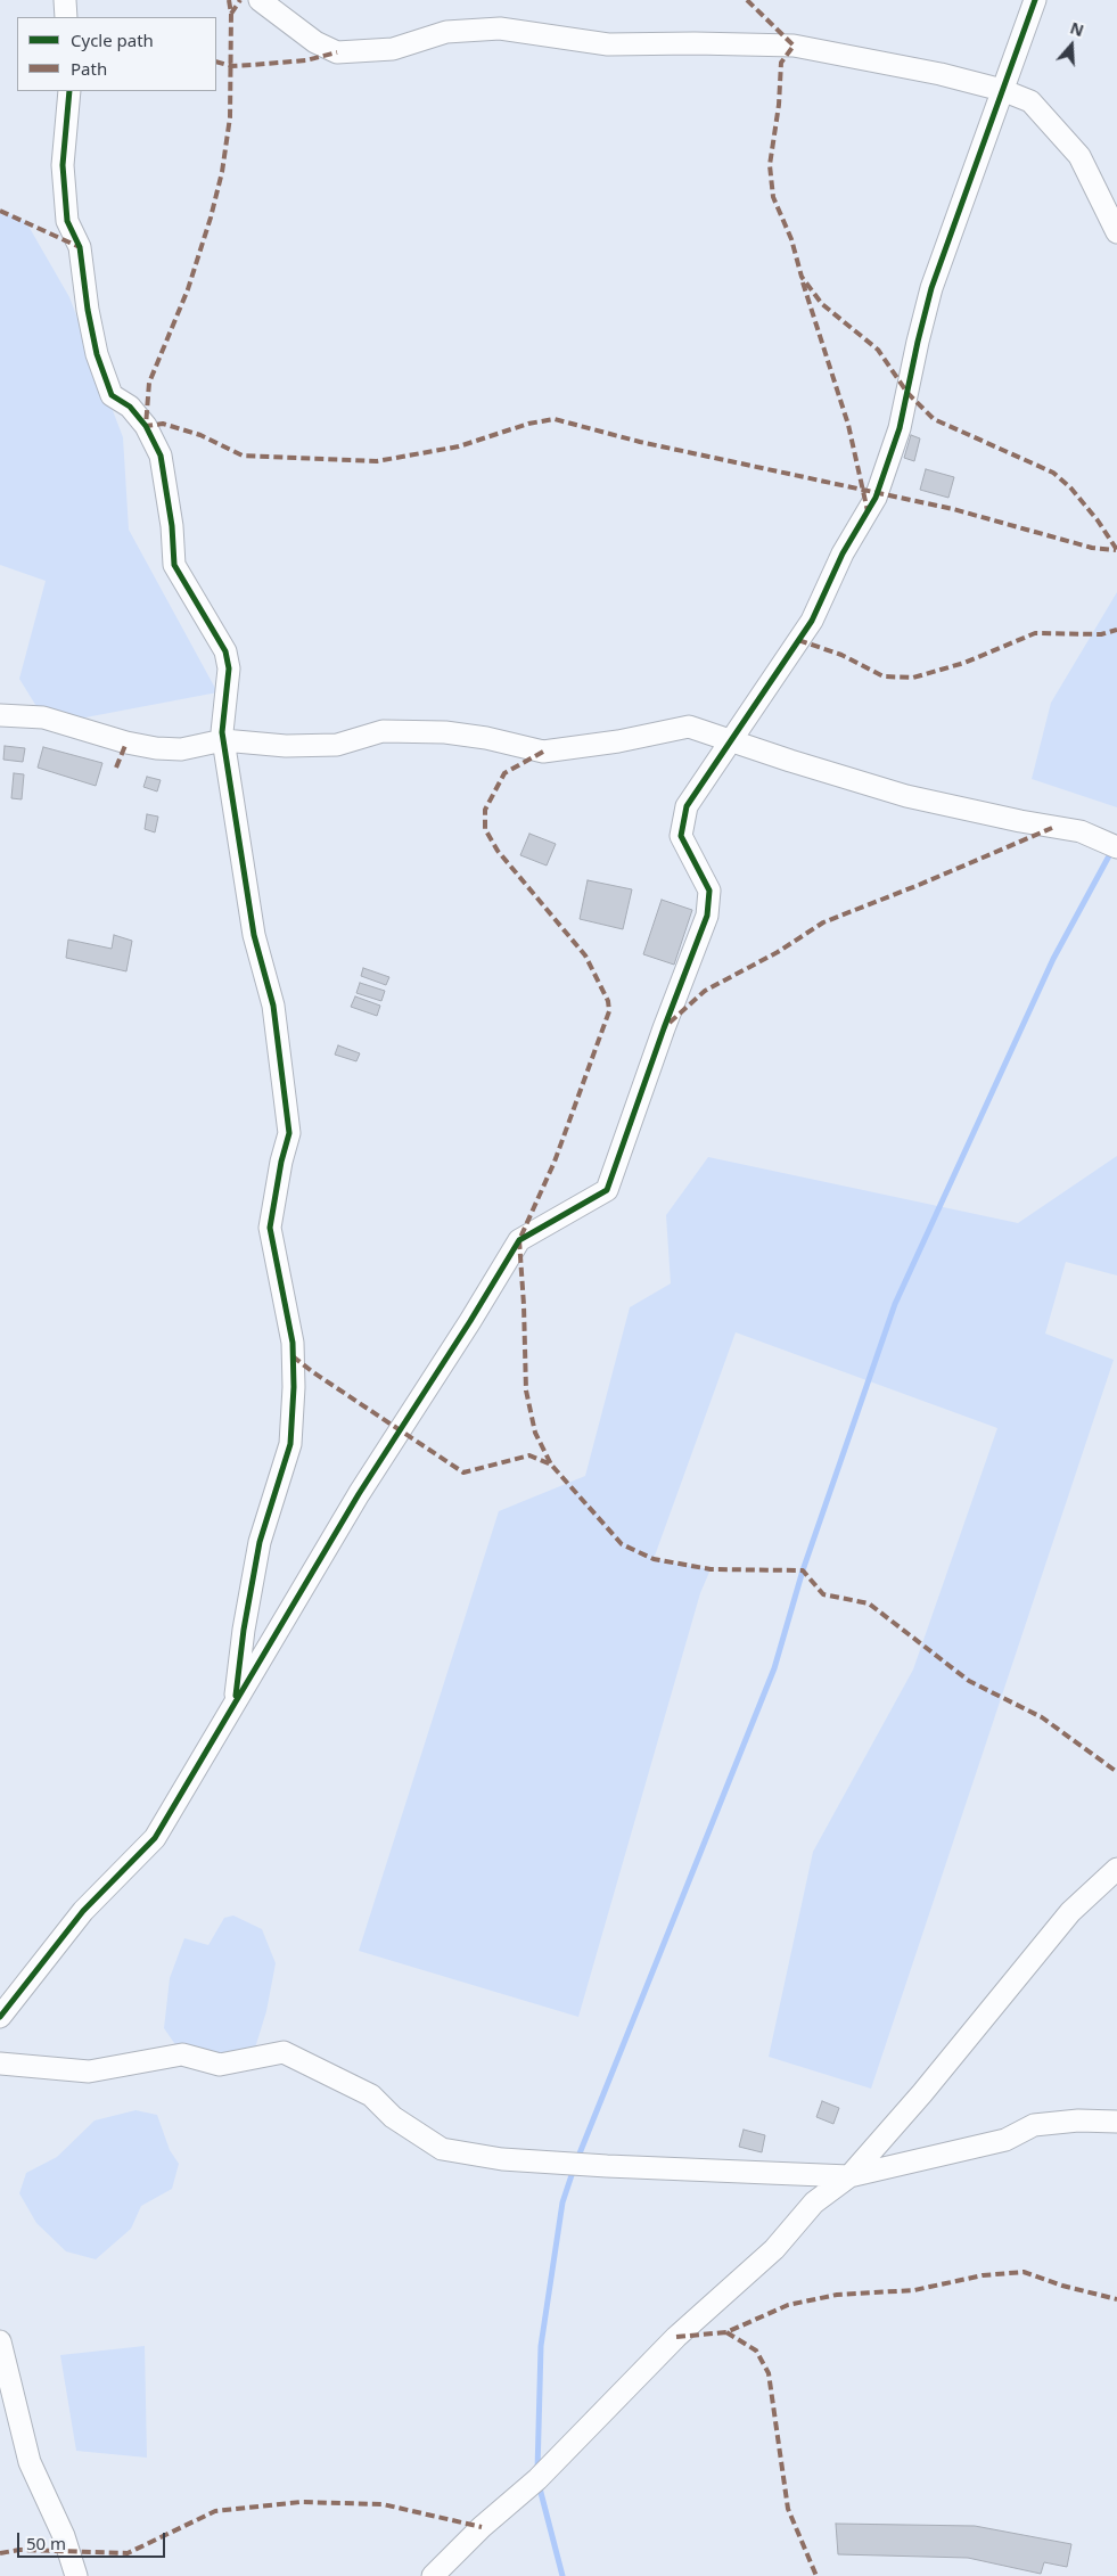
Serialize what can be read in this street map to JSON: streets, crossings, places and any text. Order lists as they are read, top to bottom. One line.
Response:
{"legend":["Cycle path","Path"],"scale_bar":"50 m","north":"top"}
